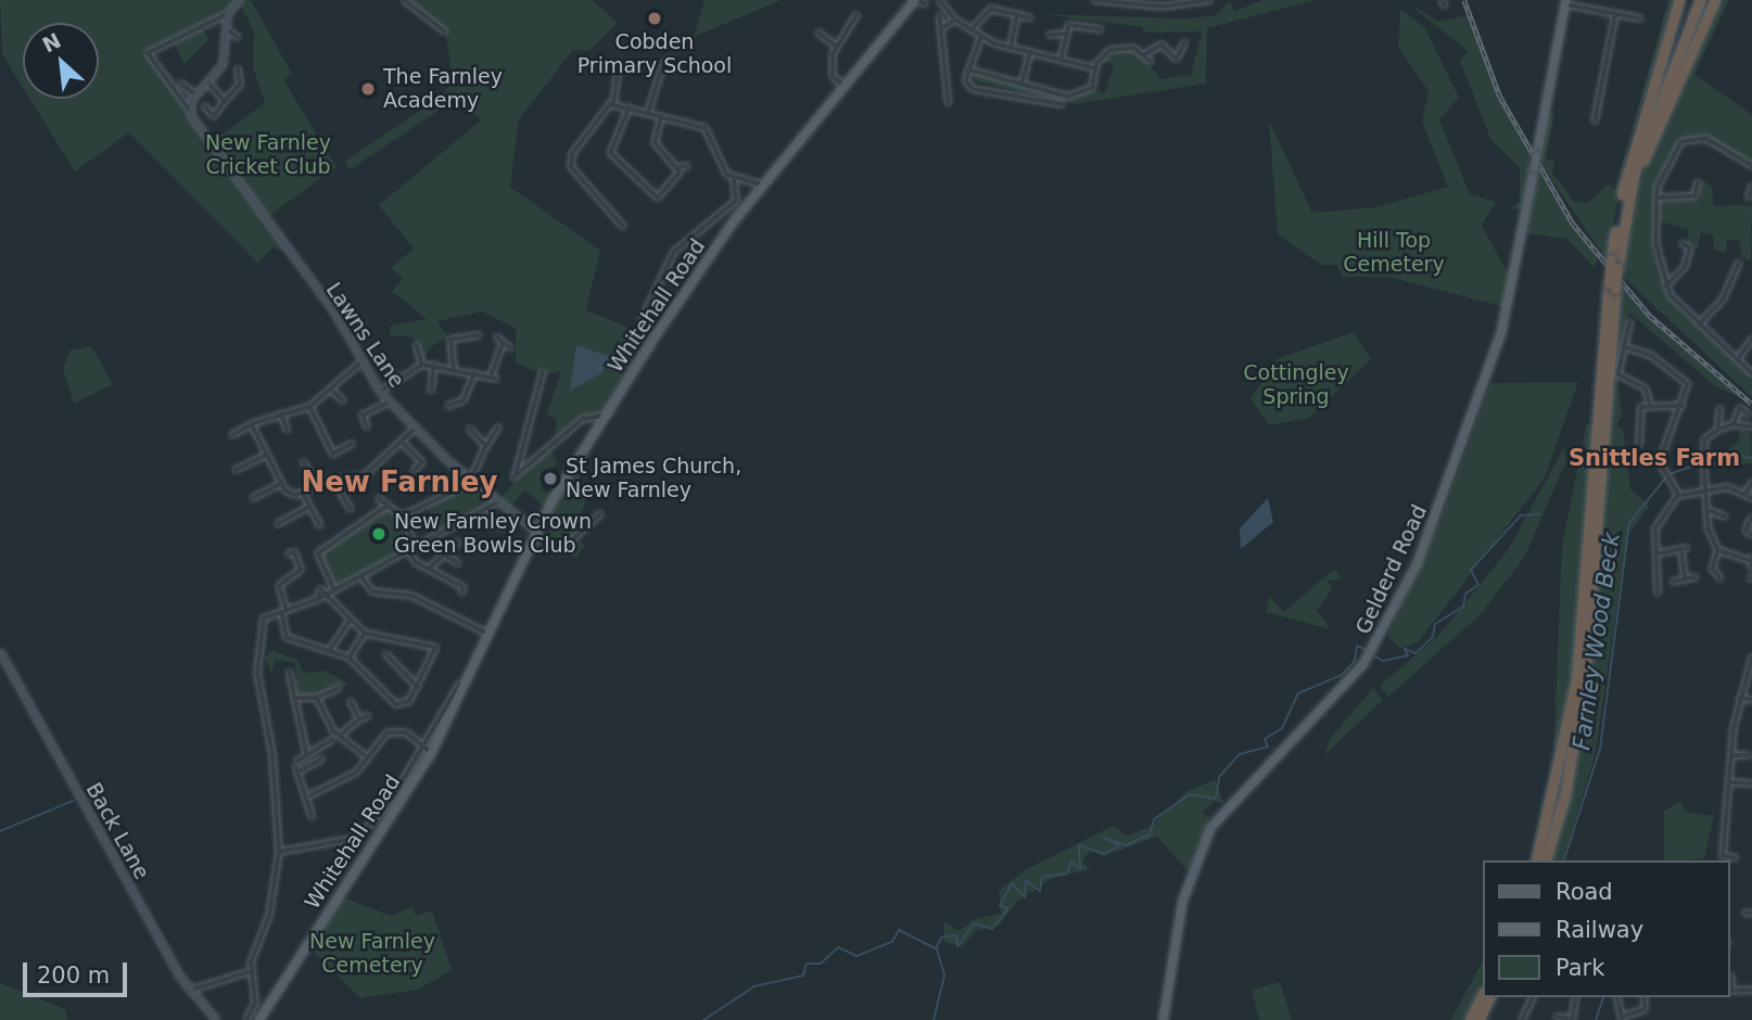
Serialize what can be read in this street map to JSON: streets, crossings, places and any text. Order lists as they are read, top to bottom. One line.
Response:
{"streets":{"main road":["Whitehall Road","Gelderd Road"],"street":["Lawns Lane","Back Lane"]},"crossings":[["Whitehall Road","Lawns Lane"]],"districts":["Snittles Farm","New Farnley"],"water":["Farnley Wood Beck"],"parks":["New Farnley Cricket Club","Hill Top Cemetery","Cottingley Spring","New Farnley Cemetery"],"places":["Cobden Primary School","The Farnley Academy","St James Church, New Farnley","New Farnley Crown Green Bowls Club"],"legend":["Road","Railway","Park"],"scale_bar":"200 m","north":"top left"}
